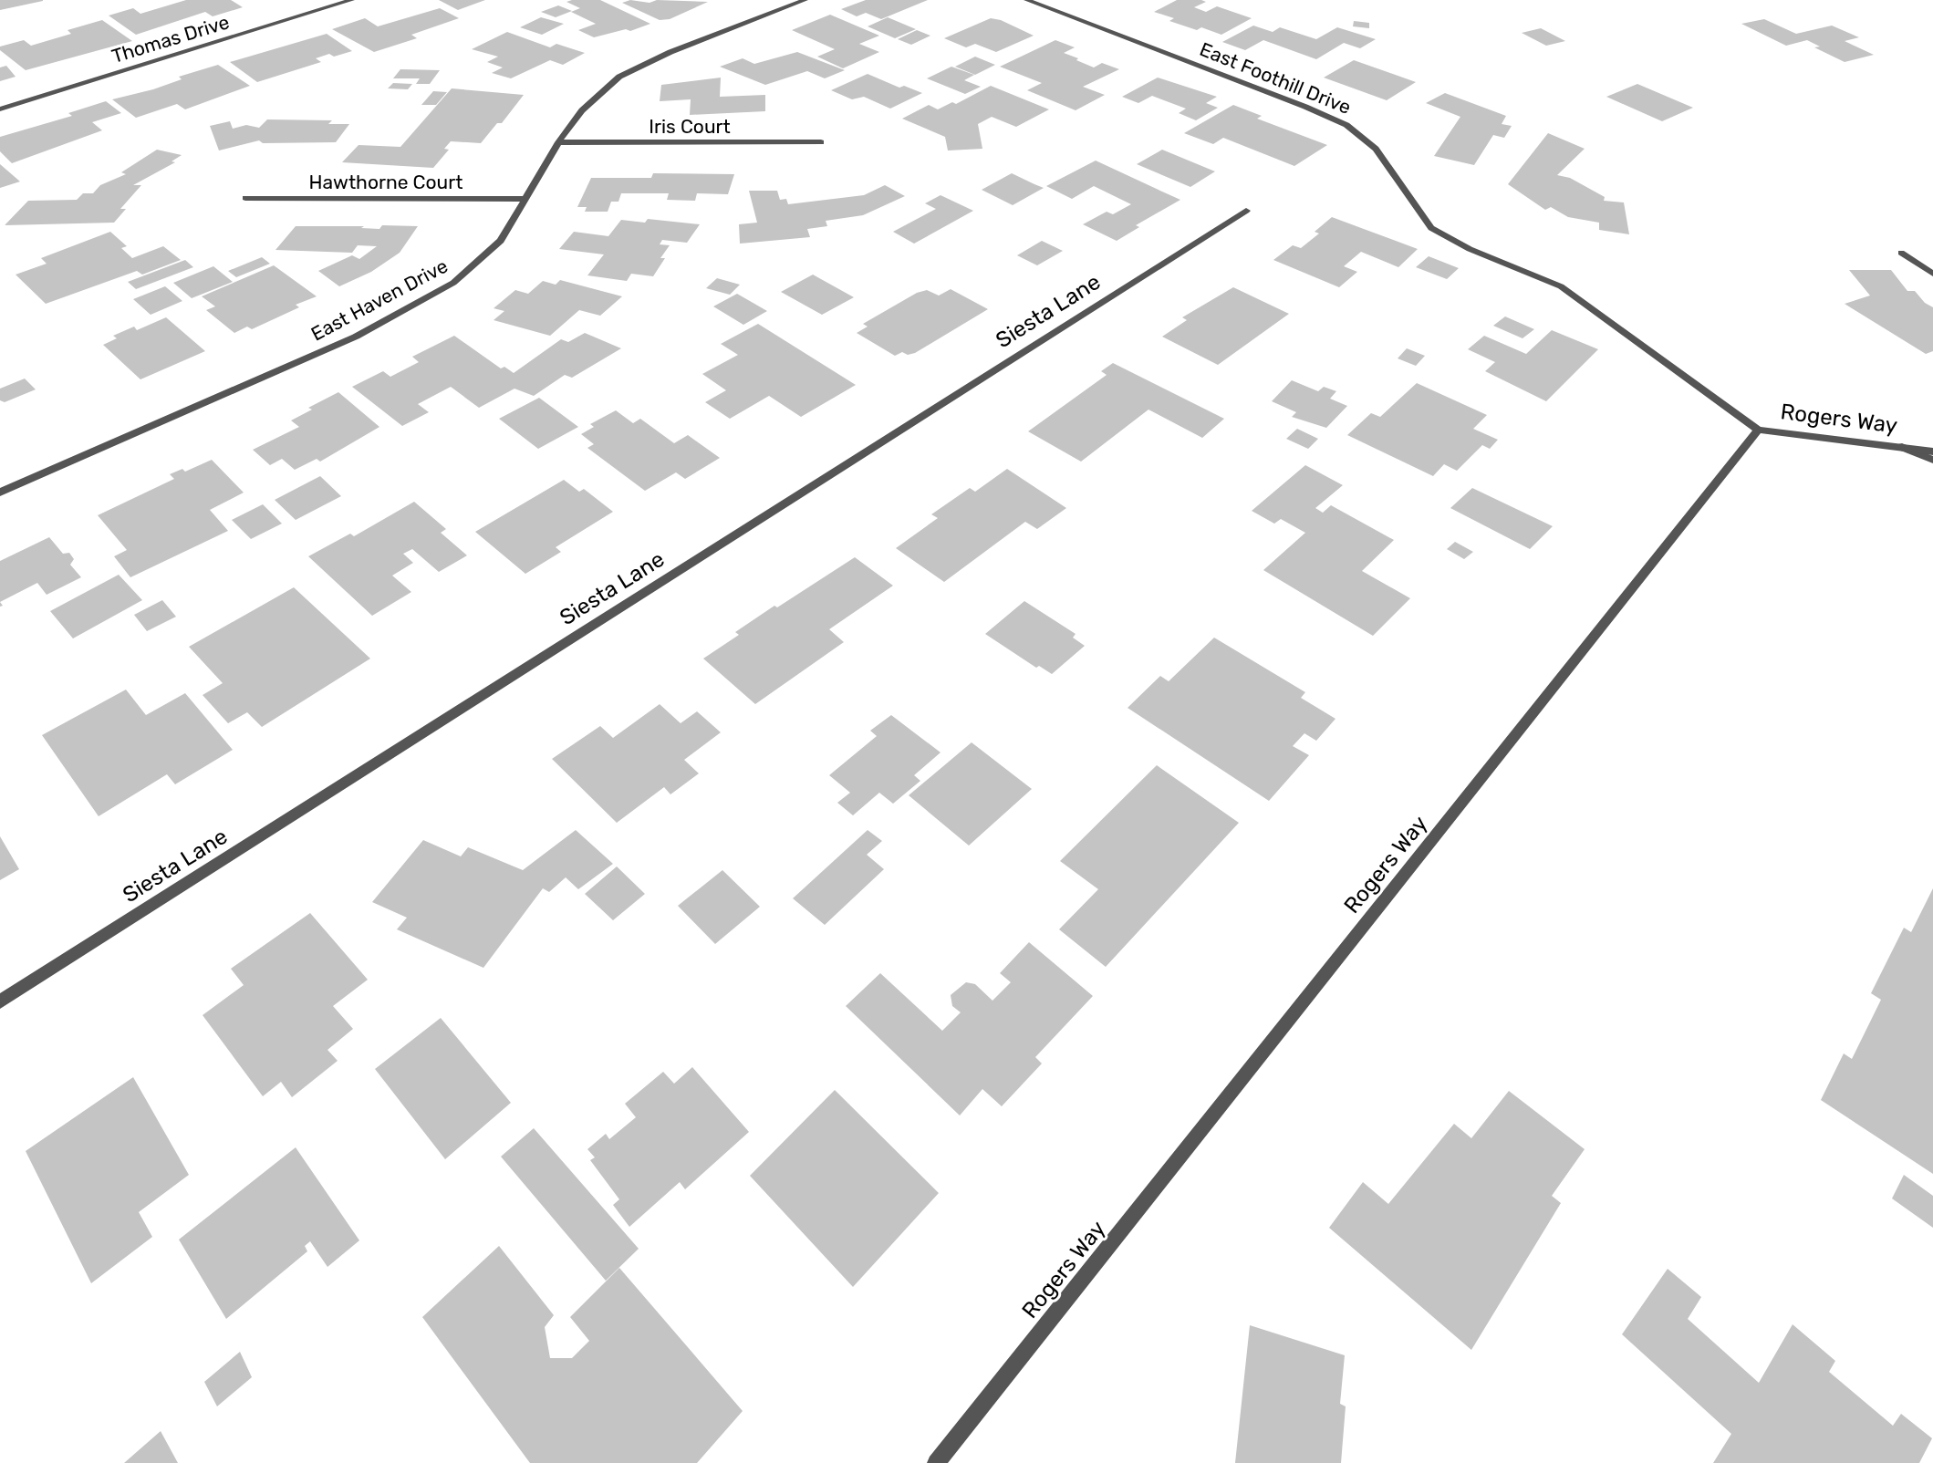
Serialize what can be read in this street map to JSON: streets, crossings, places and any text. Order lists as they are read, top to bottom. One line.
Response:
{"streets":{"street":["Thomas Drive","East Foothill Drive","Iris Court","Hawthorne Court","East Haven Drive","Siesta Lane","Rogers Way"]},"crossings":[["East Foothill Drive","Rogers Way"],["Iris Court","East Haven Drive"],["Hawthorne Court","East Haven Drive"]]}
